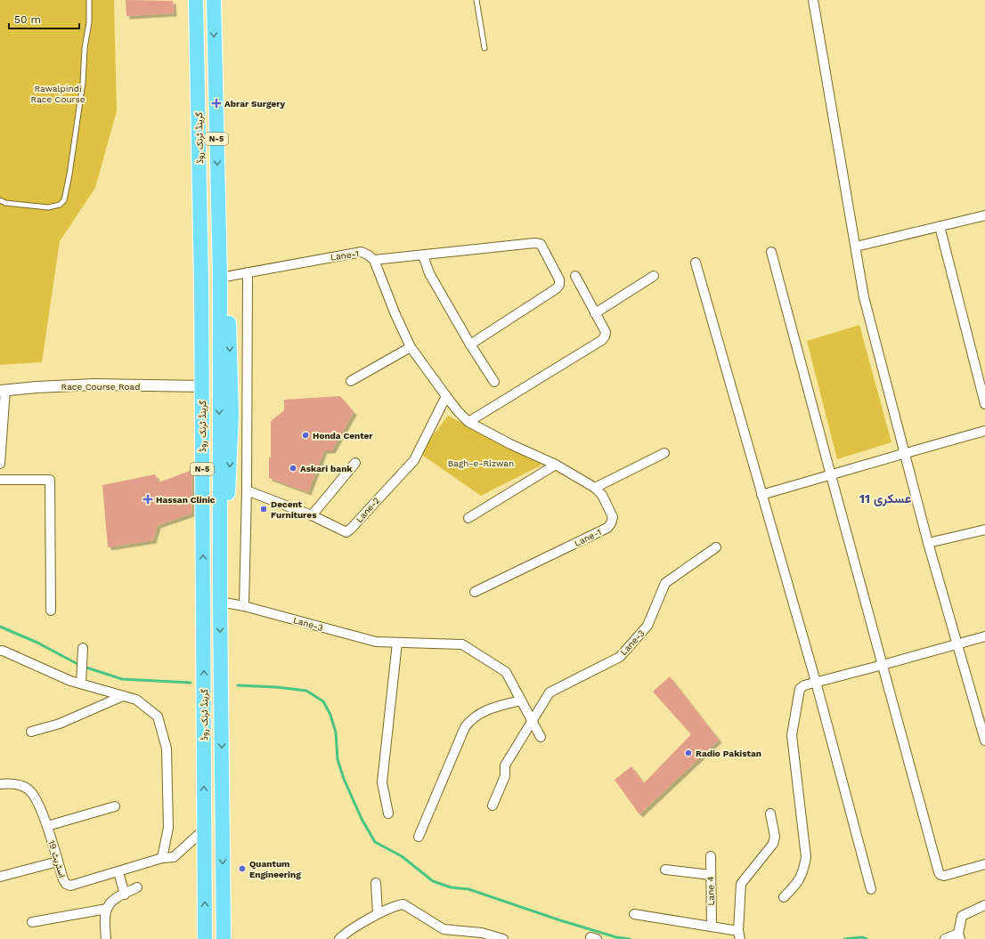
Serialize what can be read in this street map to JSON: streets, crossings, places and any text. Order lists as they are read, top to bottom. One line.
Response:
{"streets":{"highway":["گرینڈ ٹرنک روڈ","N-5"],"street":["Lane-1","Race Course Road","Lane-2","Lane-3","اسٹریٹ 19","Lane 4"]},"crossings":[["گرینڈ ٹرنک روڈ","Lane-1"],["گرینڈ ٹرنک روڈ","Race Course Road"],["گرینڈ ٹرنک روڈ","Lane-3"],["گرینڈ ٹرنک روڈ","اسٹریٹ 19"],["Lane-1","Lane-2"]],"districts":["عسکری 11"],"parks":["Rawalpindi Race Course","Bagh-e-Rizwan"],"places":{"health":["Abrar Surgery","Hassan Clinic"],"other":["Honda Center","Askari bank","Decent Furnitures","Radio Pakistan","Quantum Engineering"]},"scale_bar":"50 m"}
